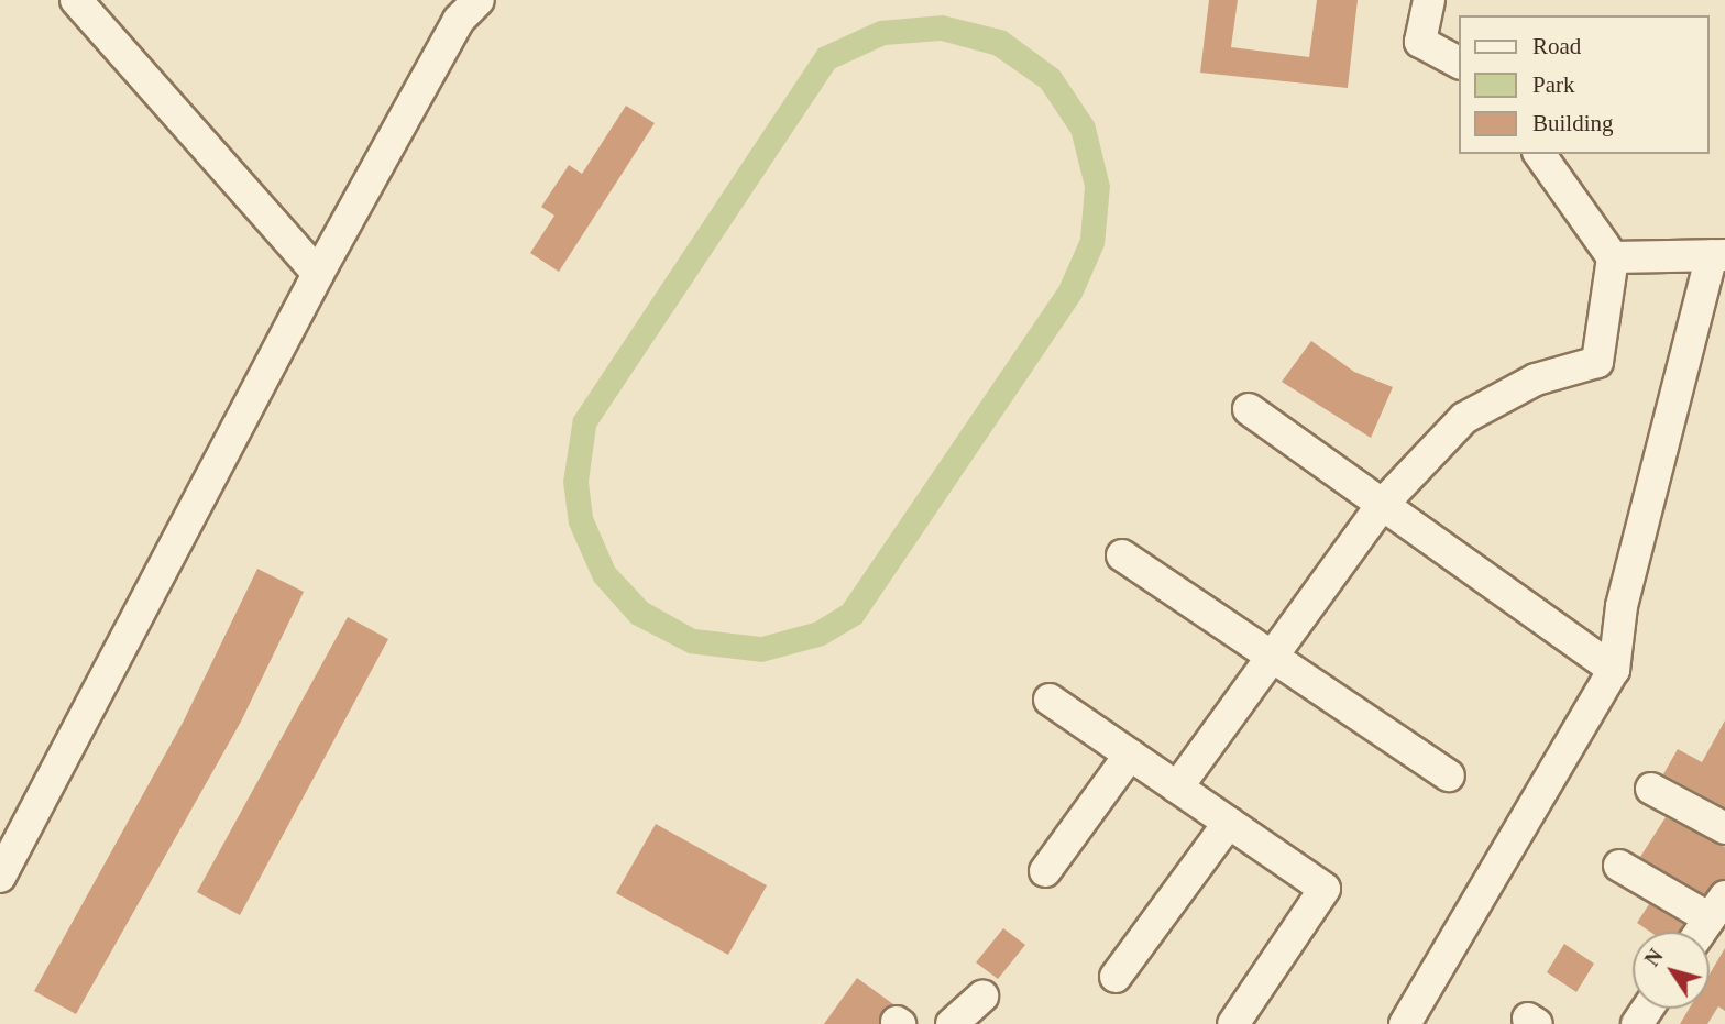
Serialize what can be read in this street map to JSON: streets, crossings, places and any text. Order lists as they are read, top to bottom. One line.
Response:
{"legend":["Road","Park","Building"],"north":"top left"}
